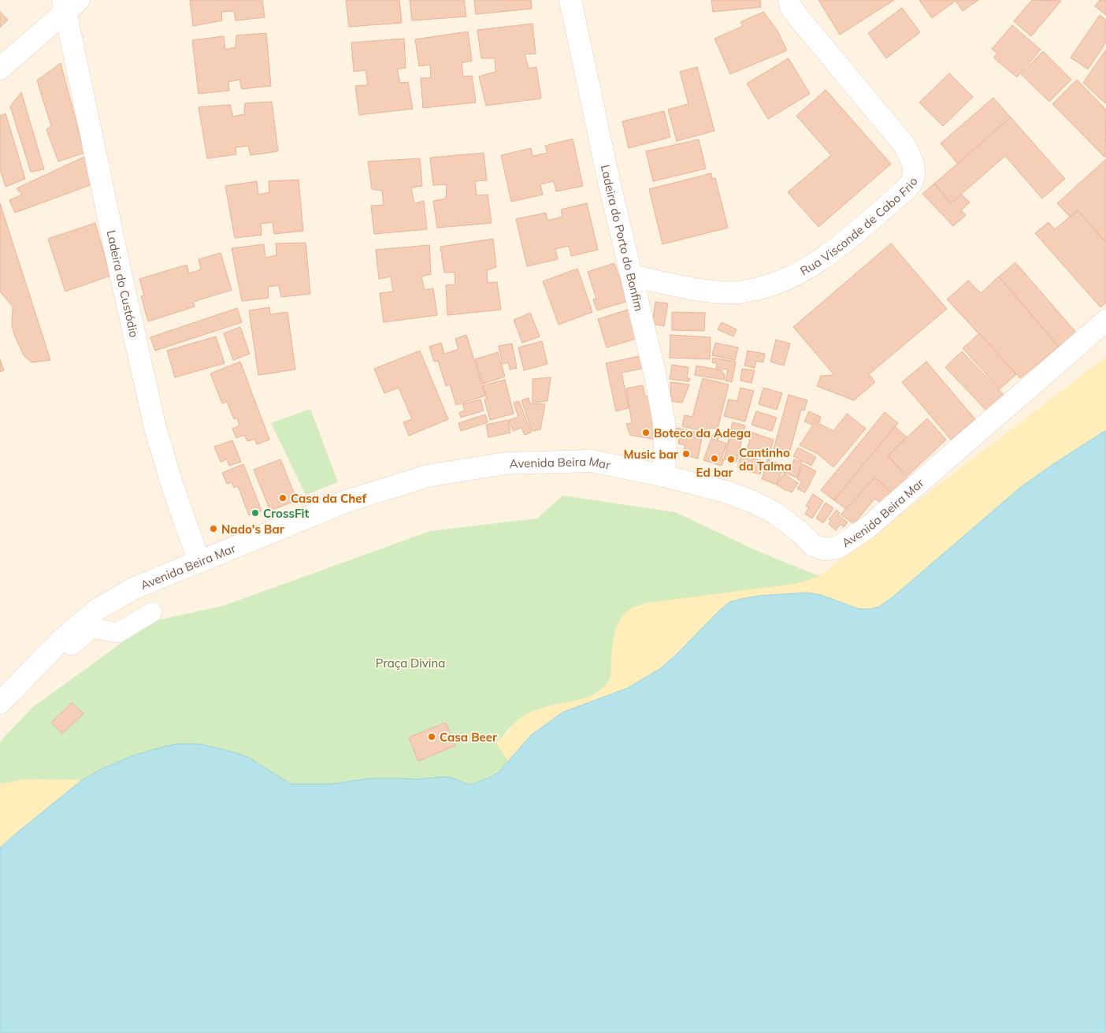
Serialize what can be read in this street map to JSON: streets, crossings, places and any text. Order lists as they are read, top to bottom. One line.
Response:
{"streets":{"street":["Rua Visconde de Cabo Frio","Ladeira do Porto do Bonfim","Ladeira do Custódio","Avenida Beira Mar"]},"crossings":[["Rua Visconde de Cabo Frio","Ladeira do Porto do Bonfim"],["Ladeira do Porto do Bonfim","Avenida Beira Mar"],["Ladeira do Custódio","Avenida Beira Mar"]],"parks":["Praça Divina"],"places":["Boteco da Adega","Music bar","Ed bar","Cantinho da Talma","Casa da Chef","CrossFit","Nado's Bar","Casa Beer"]}
